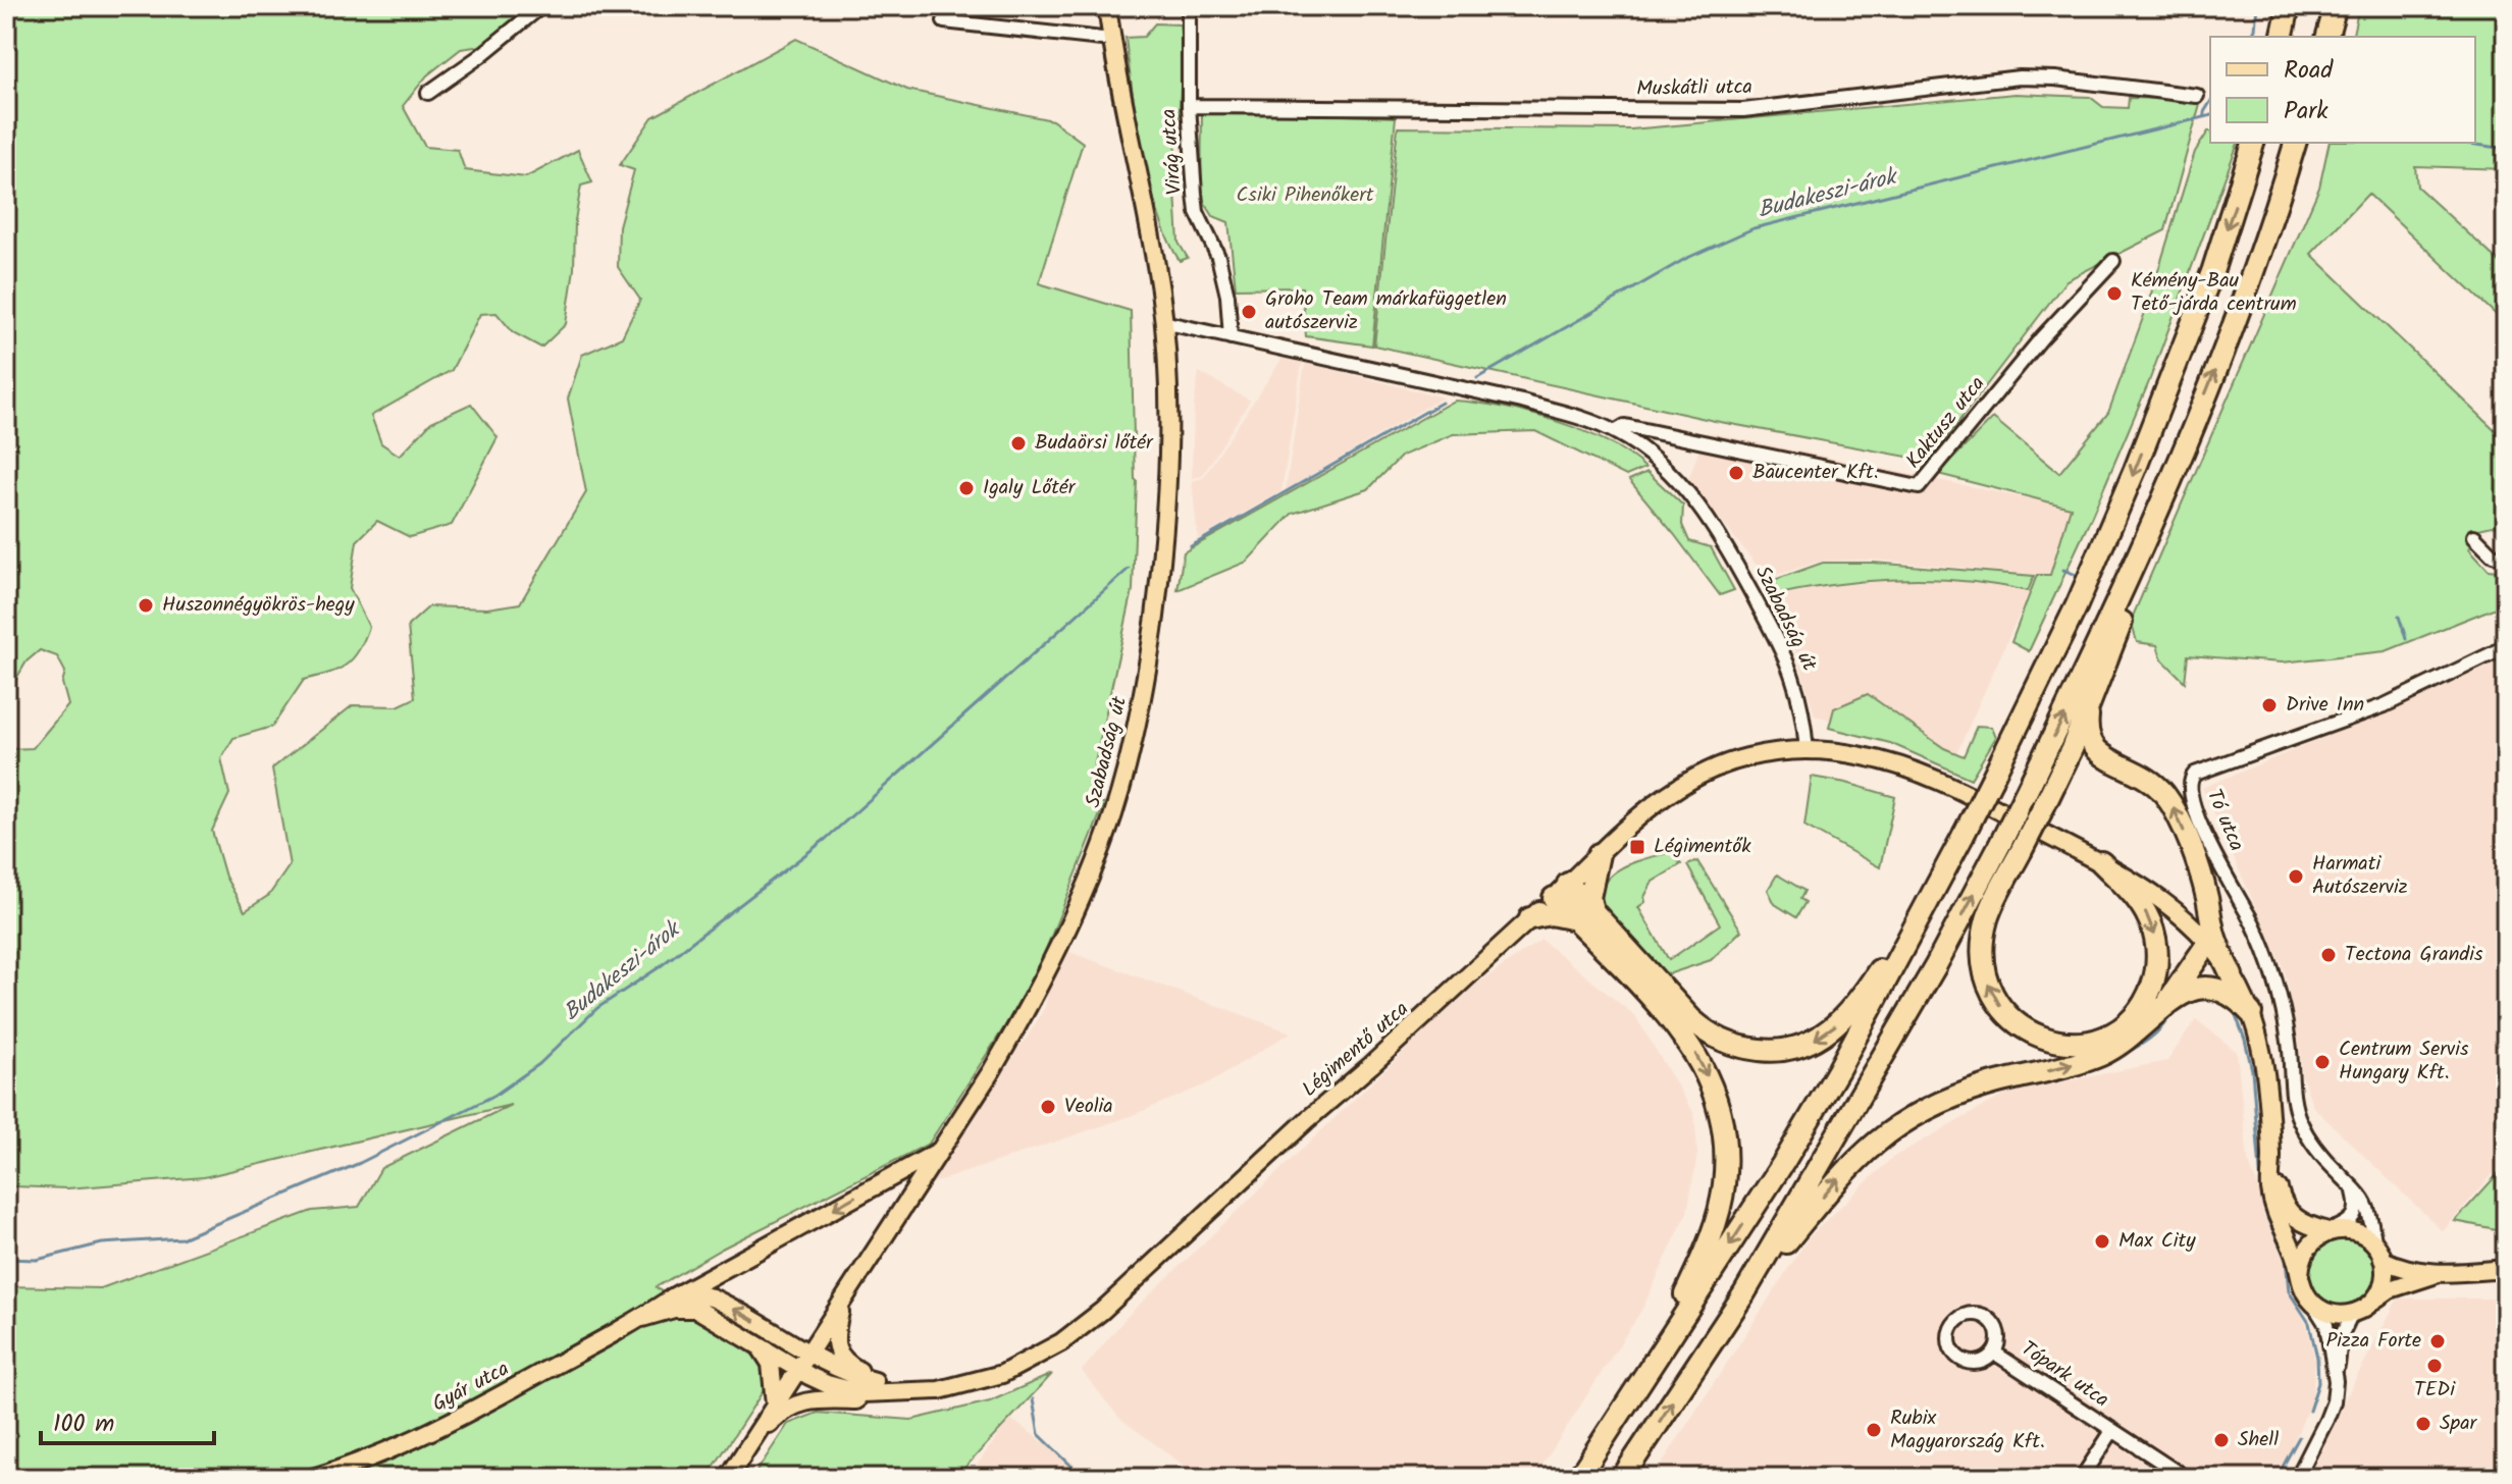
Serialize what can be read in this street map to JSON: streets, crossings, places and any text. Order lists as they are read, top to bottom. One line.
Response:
{"streets":{"main road":["Szabadság út","Légimentő utca","Gyár utca"],"street":["Muskátli utca","Virág utca","Kaktusz utca","Tó utca","Tópark utca"]},"crossings":[["Muskátli utca","Virág utca"],["Virág utca","Szabadság út"],["Kaktusz utca","Szabadság út"],["Szabadság út","Légimentő utca"],["Szabadság út","Gyár utca"],["Légimentő utca","Gyár utca"]],"water":["Budakeszi-árok"],"parks":["Csiki Pihenőkert"],"places":{"other":["Kémény-Bau Tető-járda centrum","Groho Team márkafüggetlen autószerviz","Budaörsi lőtér","Baucenter Kft.","Igaly Lőtér","Huszonnégyökrös-hegy","Drive Inn","Harmati Autószerviz","Tectona Grandis","Centrum Servis Hungary Kft.","Veolia","Max City","Pizza Forte","TEDi","Spar","Rubix Magyarország Kft.","Shell"],"transit":["Légimentők"]},"legend":["Road","Park"],"scale_bar":"100 m"}
